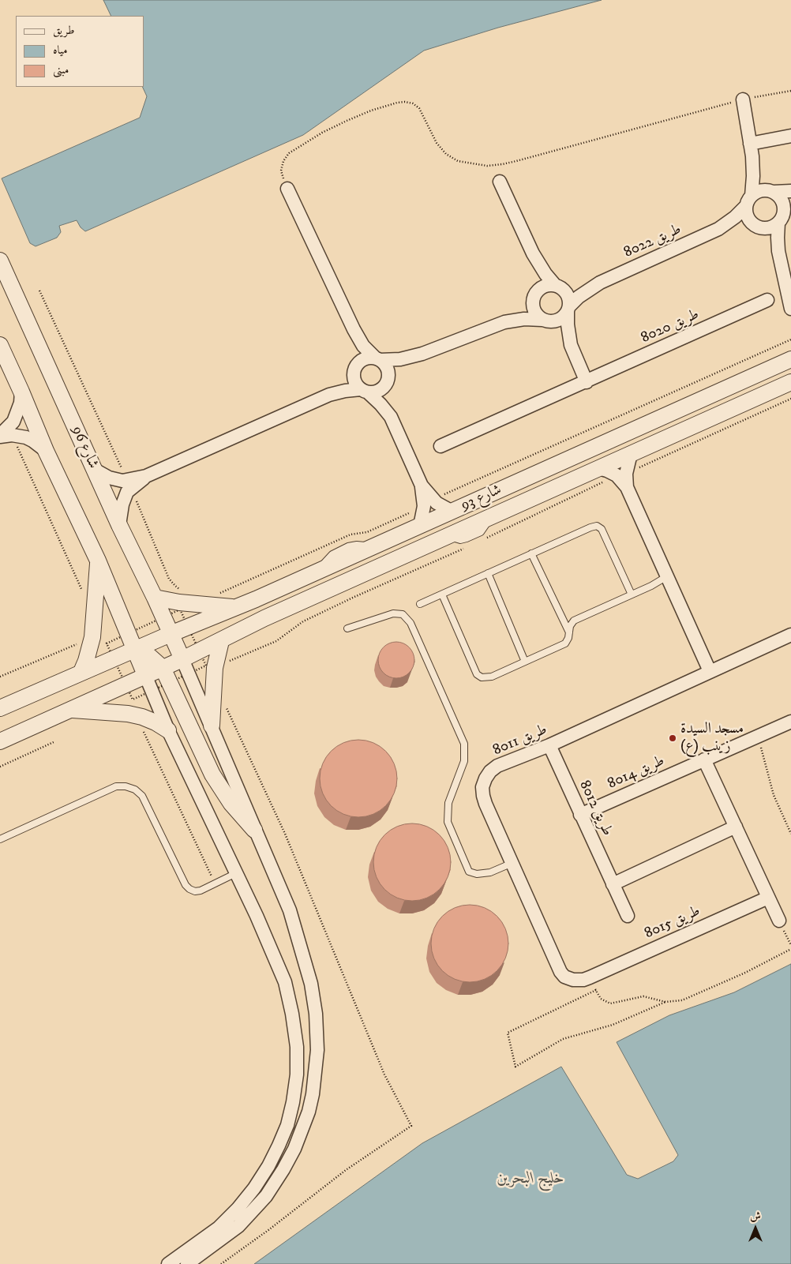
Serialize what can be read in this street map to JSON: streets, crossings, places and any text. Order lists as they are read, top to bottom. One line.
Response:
{"streets":{"street":["طريق 8022","طريق 8020","شارع 96","شارع 93","طريق 8011","طريق 8014","طريق 8012","طريق 8015"]},"crossings":[["شارع 96","شارع 93"],["طريق 8011","طريق 8012"],["طريق 8011","طريق 8015"],["طريق 8014","طريق 8012"]],"water":["خليج البحرين"],"places":["مسجد السيدة زينب (ع)"],"legend":["طريق","مياه","مبنى"],"north":"top"}
